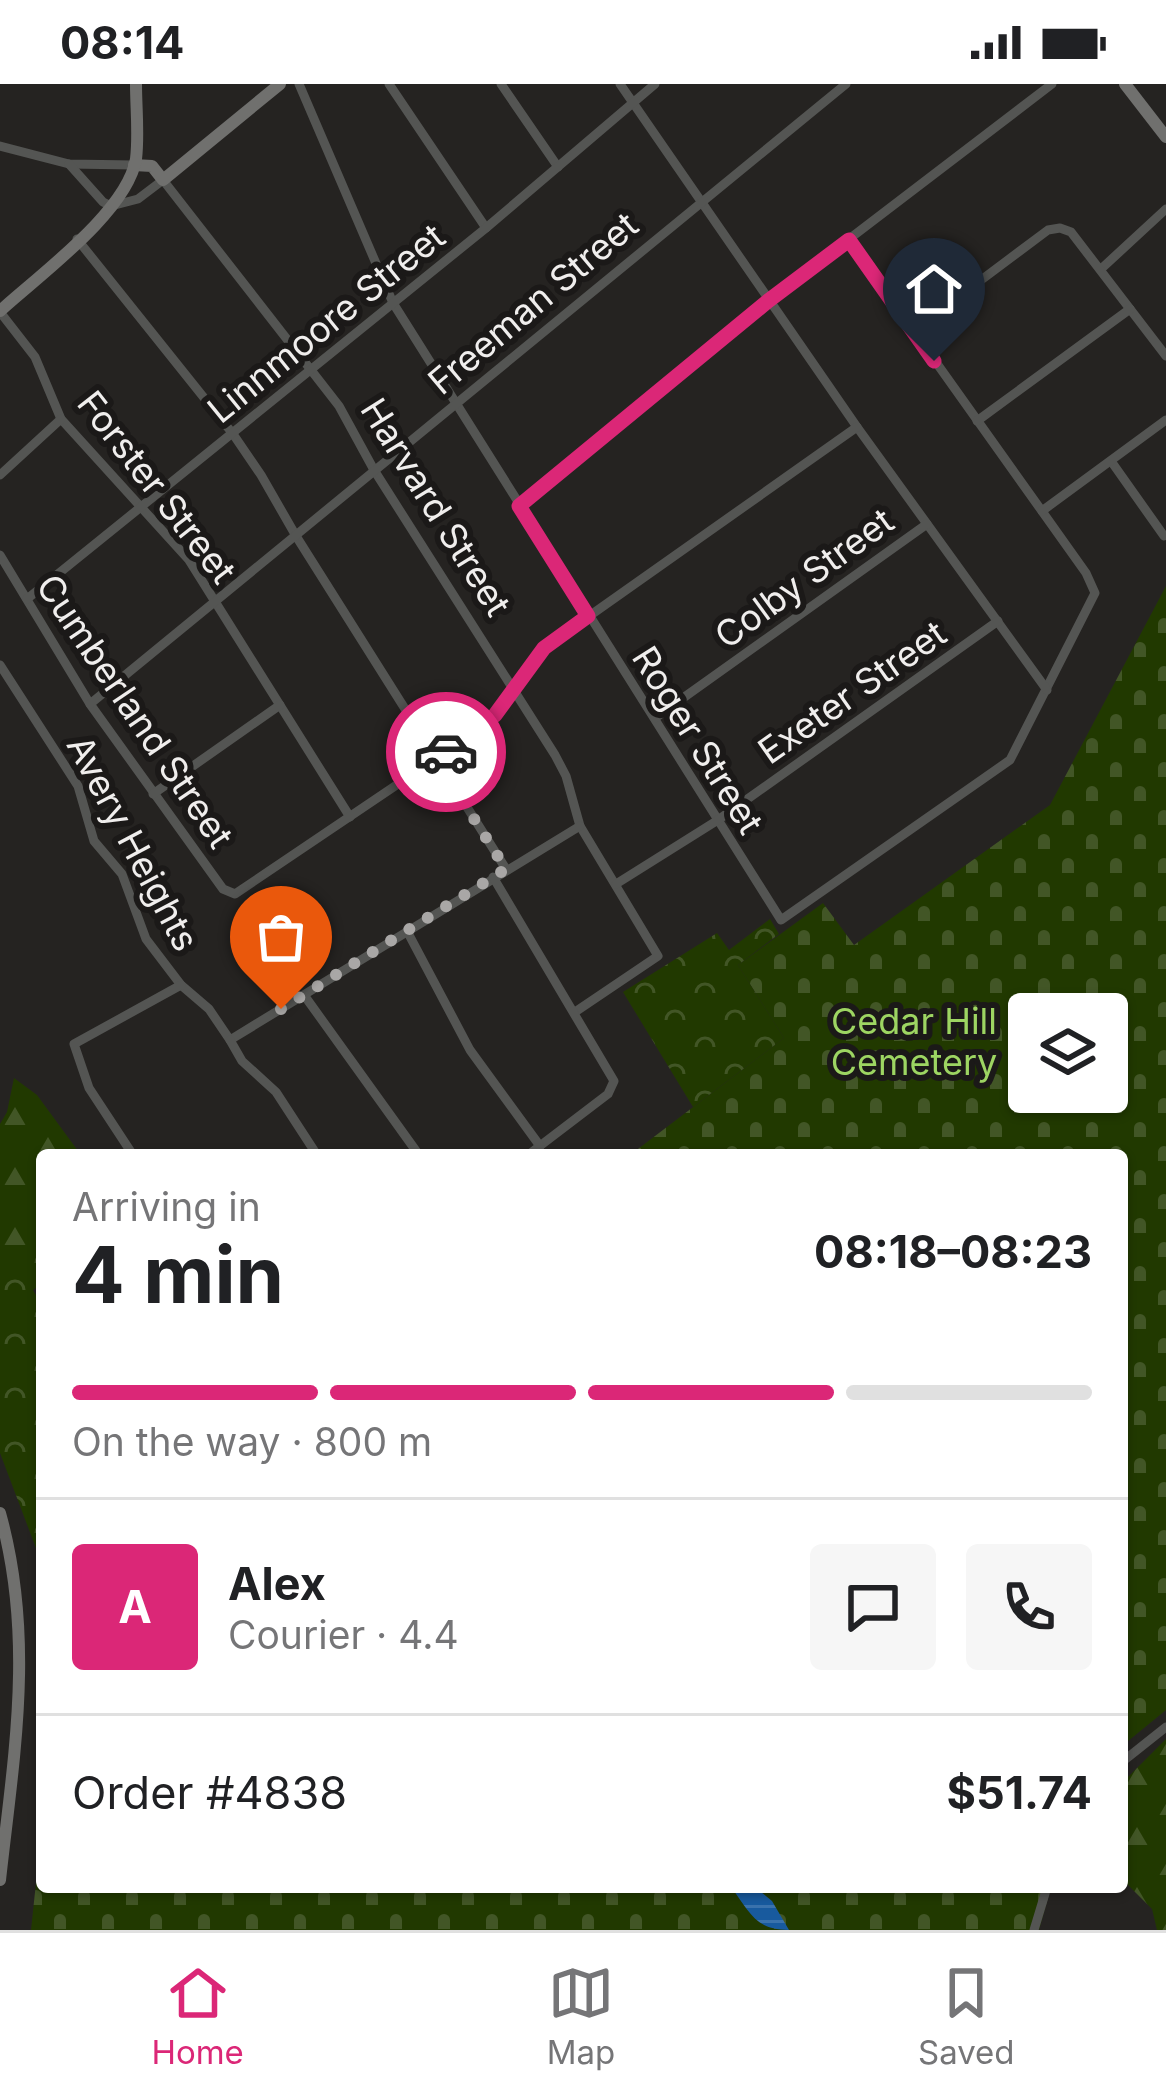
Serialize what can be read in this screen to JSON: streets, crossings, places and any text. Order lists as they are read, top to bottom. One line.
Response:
{"streets":{"main road":["Harvard Street"],"street":["Freeman Street","Linnmoore Street","Forster Street","Colby Street","Exeter Street","Cumberland Street","Roger Street","Avery Heights"]},"crossings":[["Freeman Street","Forster Street"],["Freeman Street","Harvard Street"],["Freeman Street","Cumberland Street"],["Freeman Street","Roger Street"],["Linnmoore Street","Forster Street"],["Linnmoore Street","Harvard Street"],["Linnmoore Street","Cumberland Street"],["Linnmoore Street","Roger Street"],["Forster Street","Cumberland Street"],["Harvard Street","Exeter Street"],["Colby Street","Roger Street"],["Exeter Street","Roger Street"]],"parks":["Cedar Hill Cemetery"],"page":{"status":"08:14","heading":["4 min","Arriving in","08:18–08:23"],"panel":["Alex","Courier · 4.4","Order #4838","$51.74"],"bar":"On the way · 800 m","round":"A","tabs":["Home","Map","Saved"]}}
